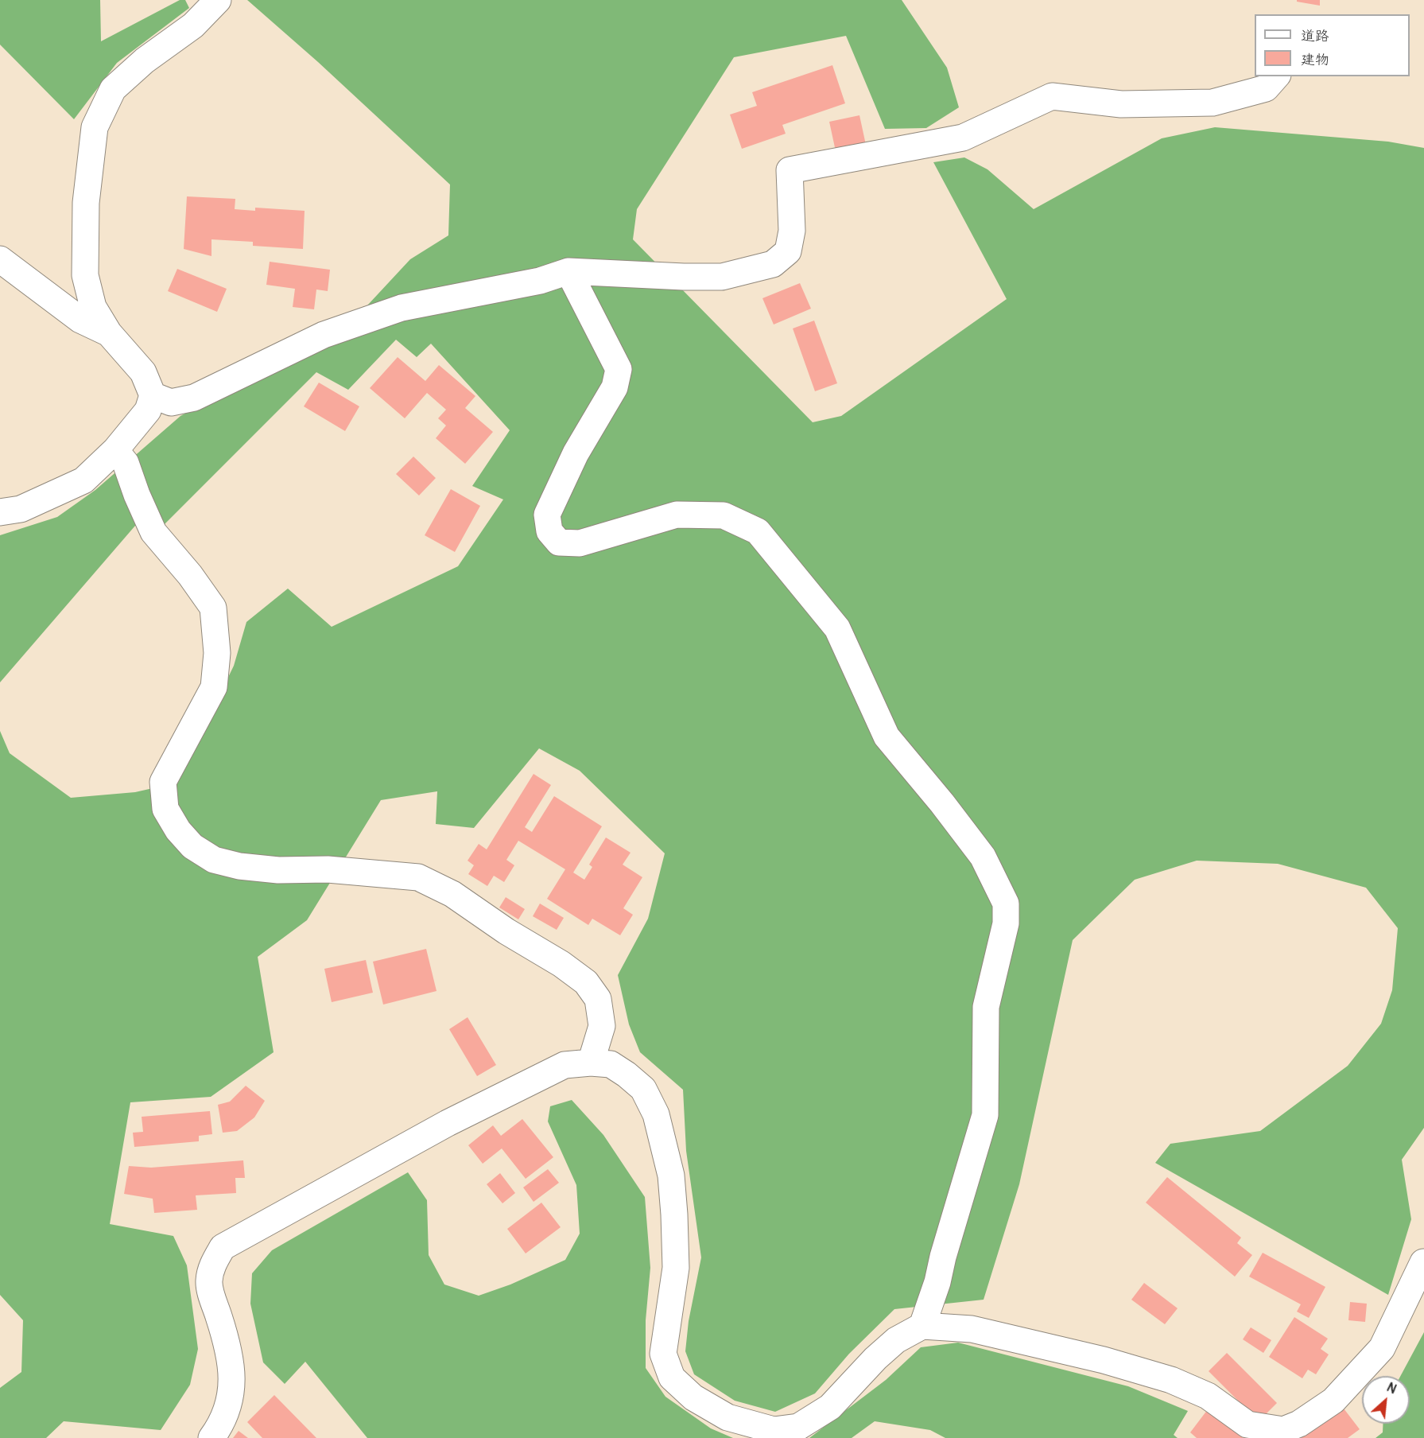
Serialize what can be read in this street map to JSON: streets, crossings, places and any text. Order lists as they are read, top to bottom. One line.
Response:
{"legend":["道路","建物"],"north":"top right"}
